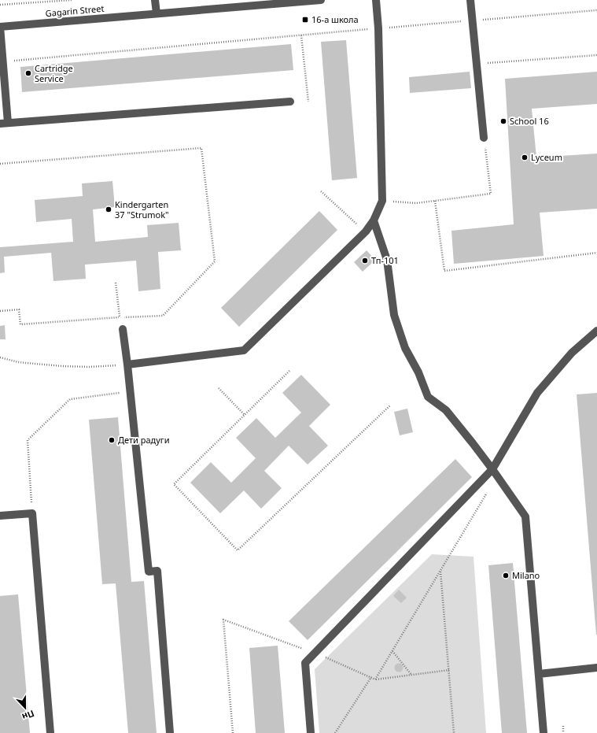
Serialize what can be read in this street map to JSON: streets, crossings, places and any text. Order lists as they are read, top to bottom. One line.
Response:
{"streets":{"street":["Gagarin Street"]},"places":{"transit":["16-а школа"],"other":["Cartridge Service","School 16","Lyceum","Kindergarten 37 \"Strumok\"","Тп-101","Дети радуги","Milano"]},"north":"bottom"}
